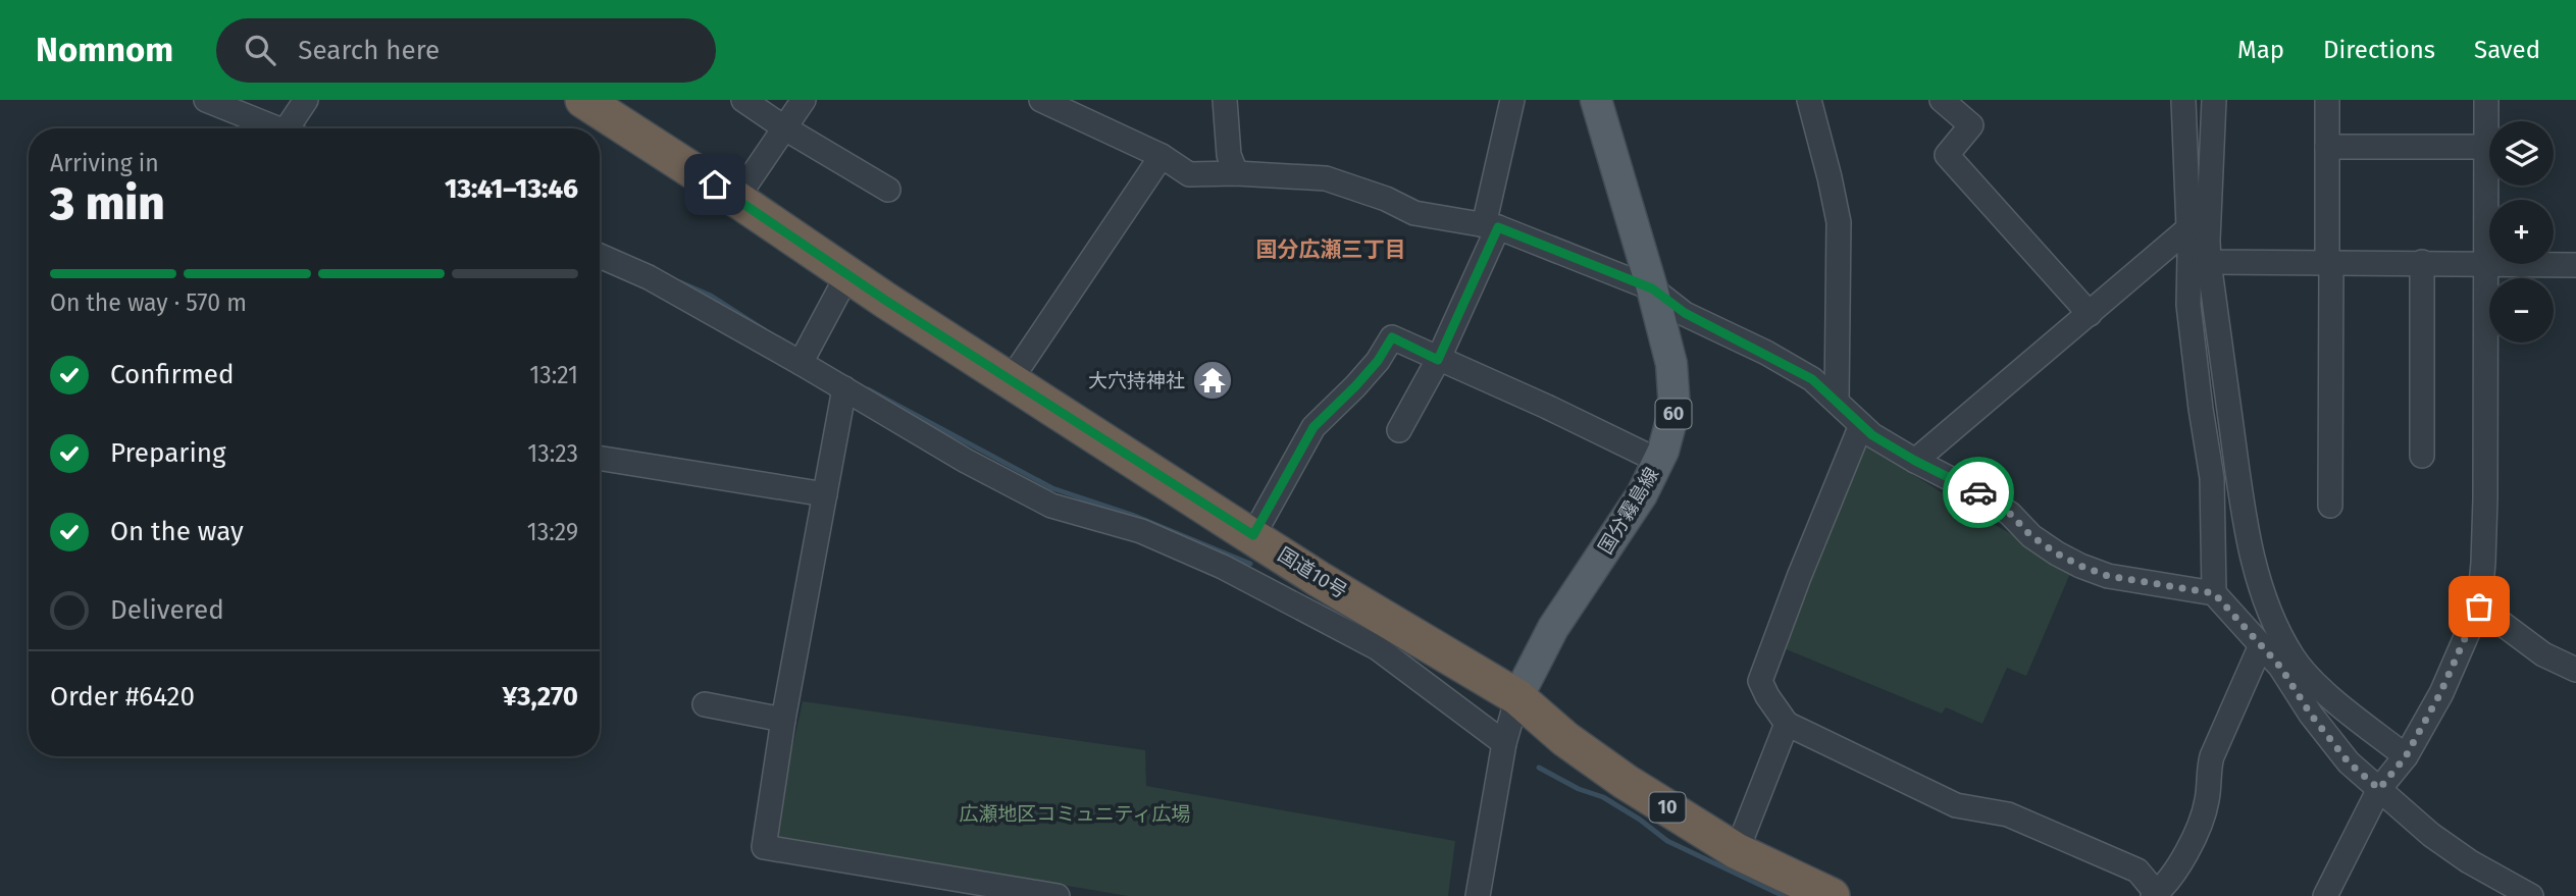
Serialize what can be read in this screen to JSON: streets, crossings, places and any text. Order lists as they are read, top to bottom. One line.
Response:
{"streets":{"highway":["国道10号","10"],"main road":["60","国分霧島線"]},"crossings":[["国分霧島線","国道10号"]],"districts":["国分広瀬三丁目"],"parks":["広瀬地区コミュニティ広場"],"places":{"temple":["大穴持神社"]},"page":{"header":"Nomnom","search":"Search here","nav":["Map","Directions","Saved"],"map_buttons":["+","−"],"heading":["3 min","Arriving in","13:41–13:46"],"panel":["Order #6420","¥3,270"],"bar":"On the way · 570 m","list":[["Confirmed","13:21"],["Preparing","13:23"],["On the way","13:29"],"Delivered"]}}
